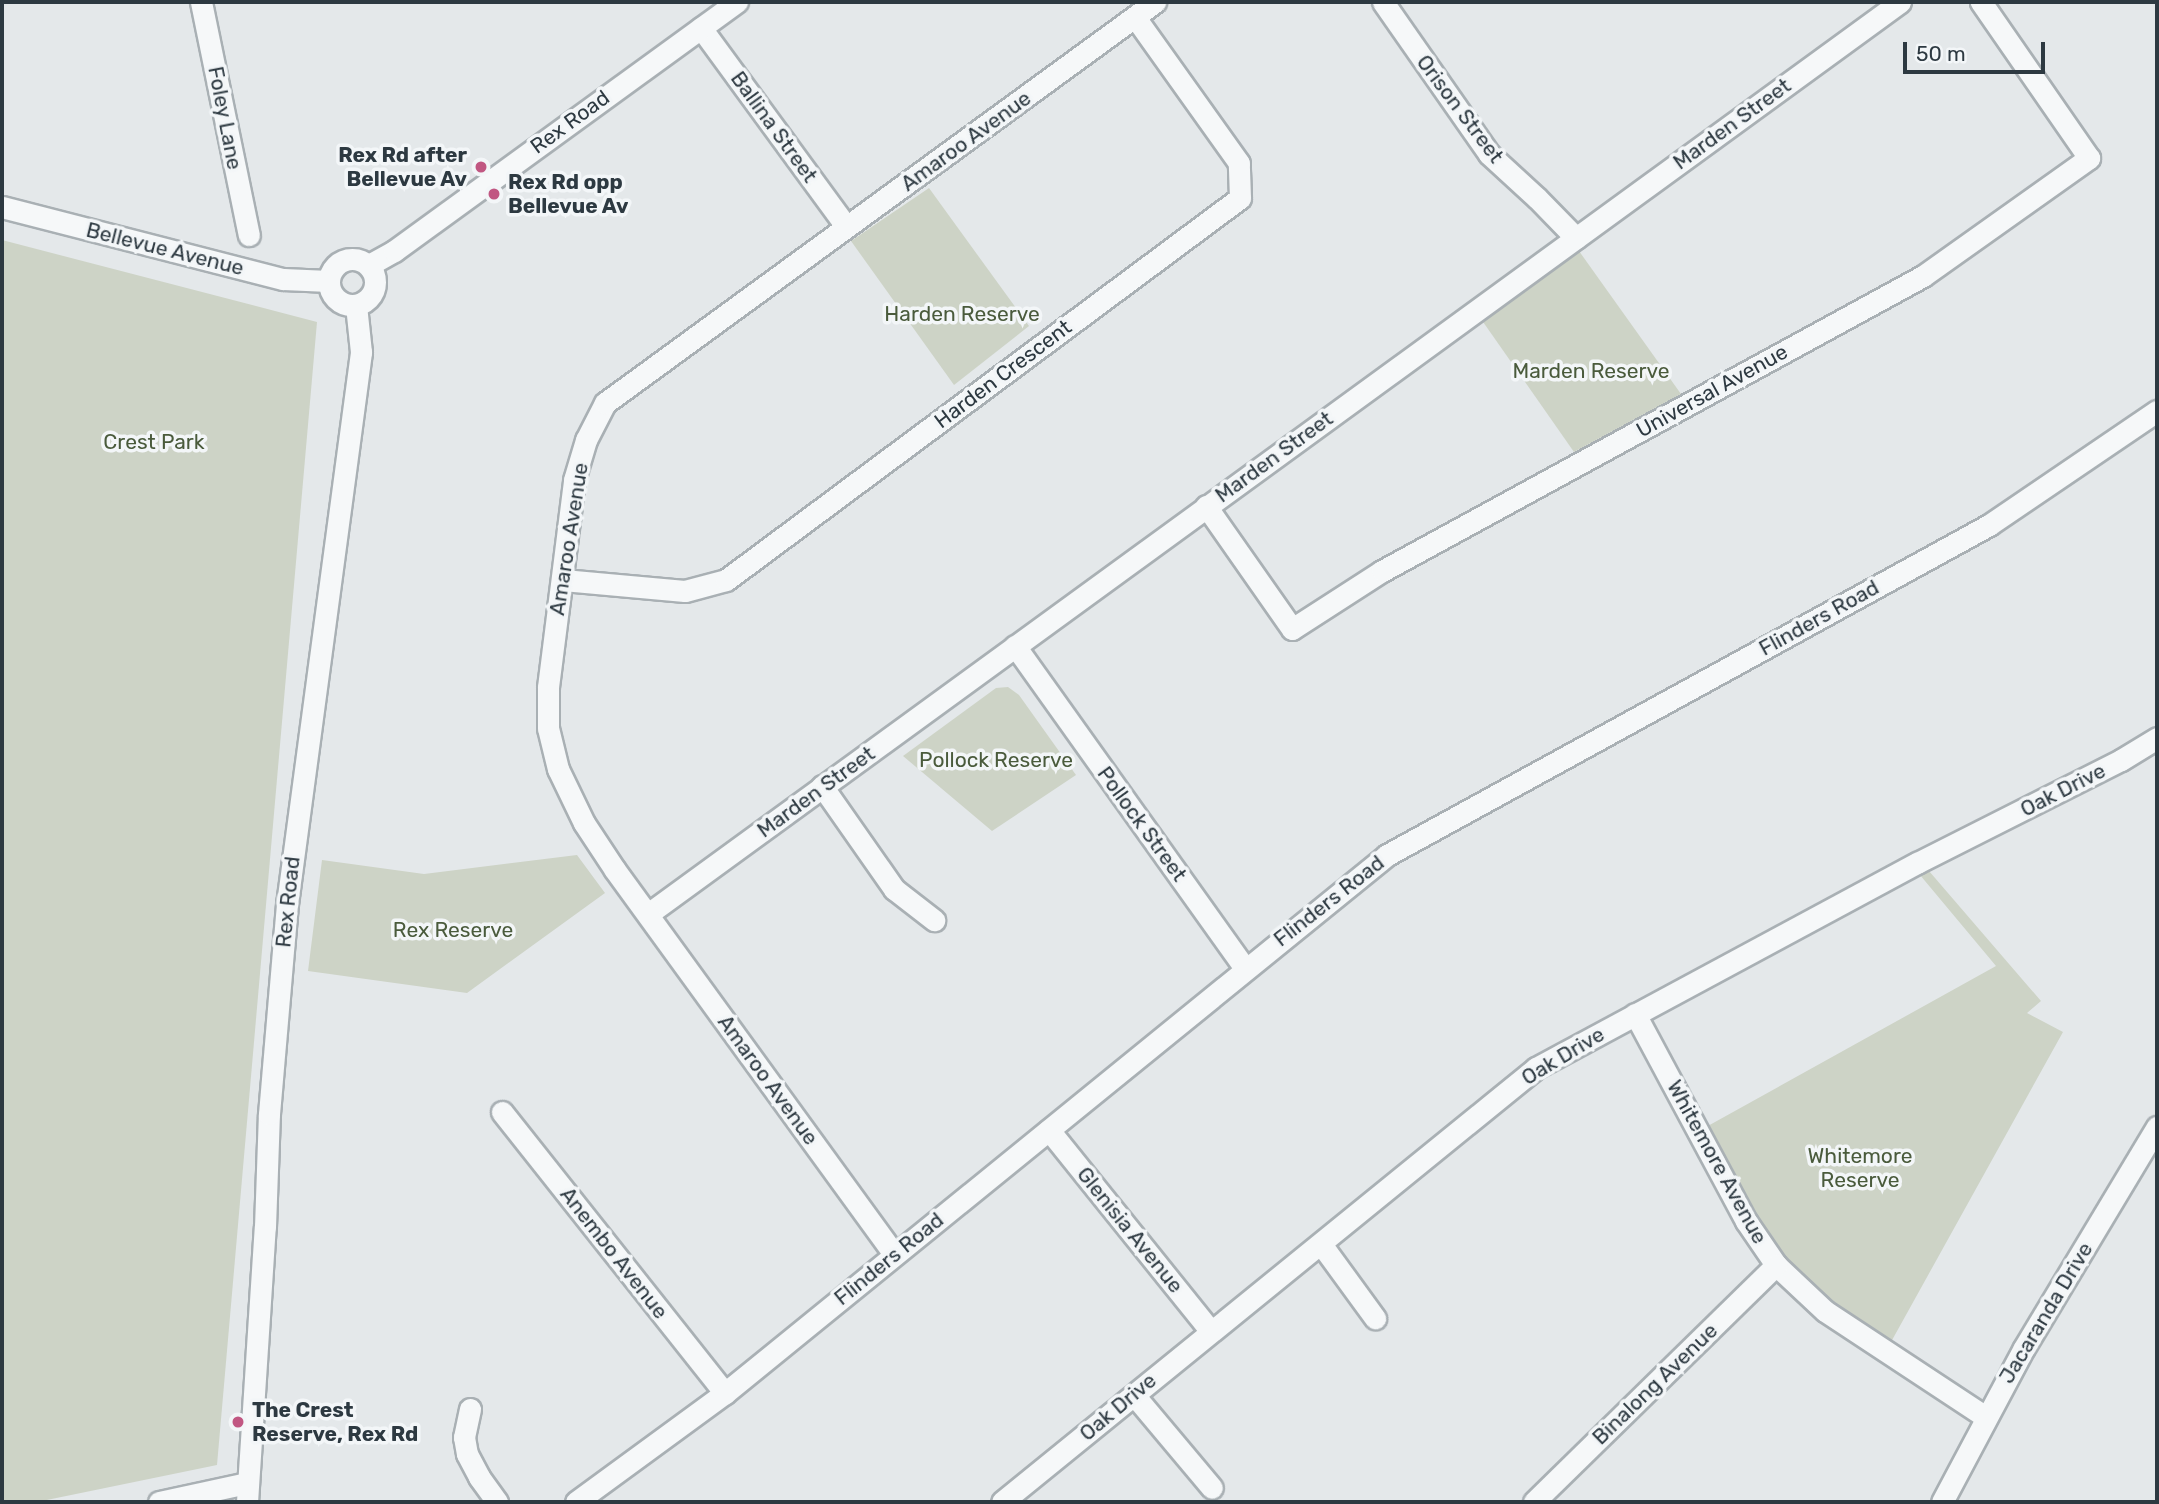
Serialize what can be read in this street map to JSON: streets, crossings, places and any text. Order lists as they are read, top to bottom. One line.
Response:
{"streets":{"street":["Orison Street","Foley Lane","Rex Road","Marden Street","Ballina Street","Amaroo Avenue","Bellevue Avenue","Harden Crescent","Universal Avenue","Flinders Road","Oak Drive","Pollock Street","Whitemore Avenue","Glenisia Avenue","Anembo Avenue","Jacaranda Drive","Binalong Avenue"]},"crossings":[["Orison Street","Marden Street"],["Rex Road","Ballina Street"],["Rex Road","Bellevue Avenue"],["Marden Street","Amaroo Avenue"],["Marden Street","Universal Avenue"],["Marden Street","Pollock Street"],["Ballina Street","Amaroo Avenue"],["Amaroo Avenue","Harden Crescent"],["Amaroo Avenue","Flinders Road"],["Flinders Road","Pollock Street"],["Flinders Road","Glenisia Avenue"],["Flinders Road","Anembo Avenue"],["Oak Drive","Whitemore Avenue"],["Oak Drive","Glenisia Avenue"],["Whitemore Avenue","Jacaranda Drive"],["Whitemore Avenue","Binalong Avenue"]],"parks":["Harden Reserve","Marden Reserve","Crest Park","Pollock Reserve","Rex Reserve","Whitemore Reserve"],"places":["Rex Rd after Bellevue Av","Rex Rd opp Bellevue Av","The Crest Reserve, Rex Rd"],"scale_bar":"50 m"}
